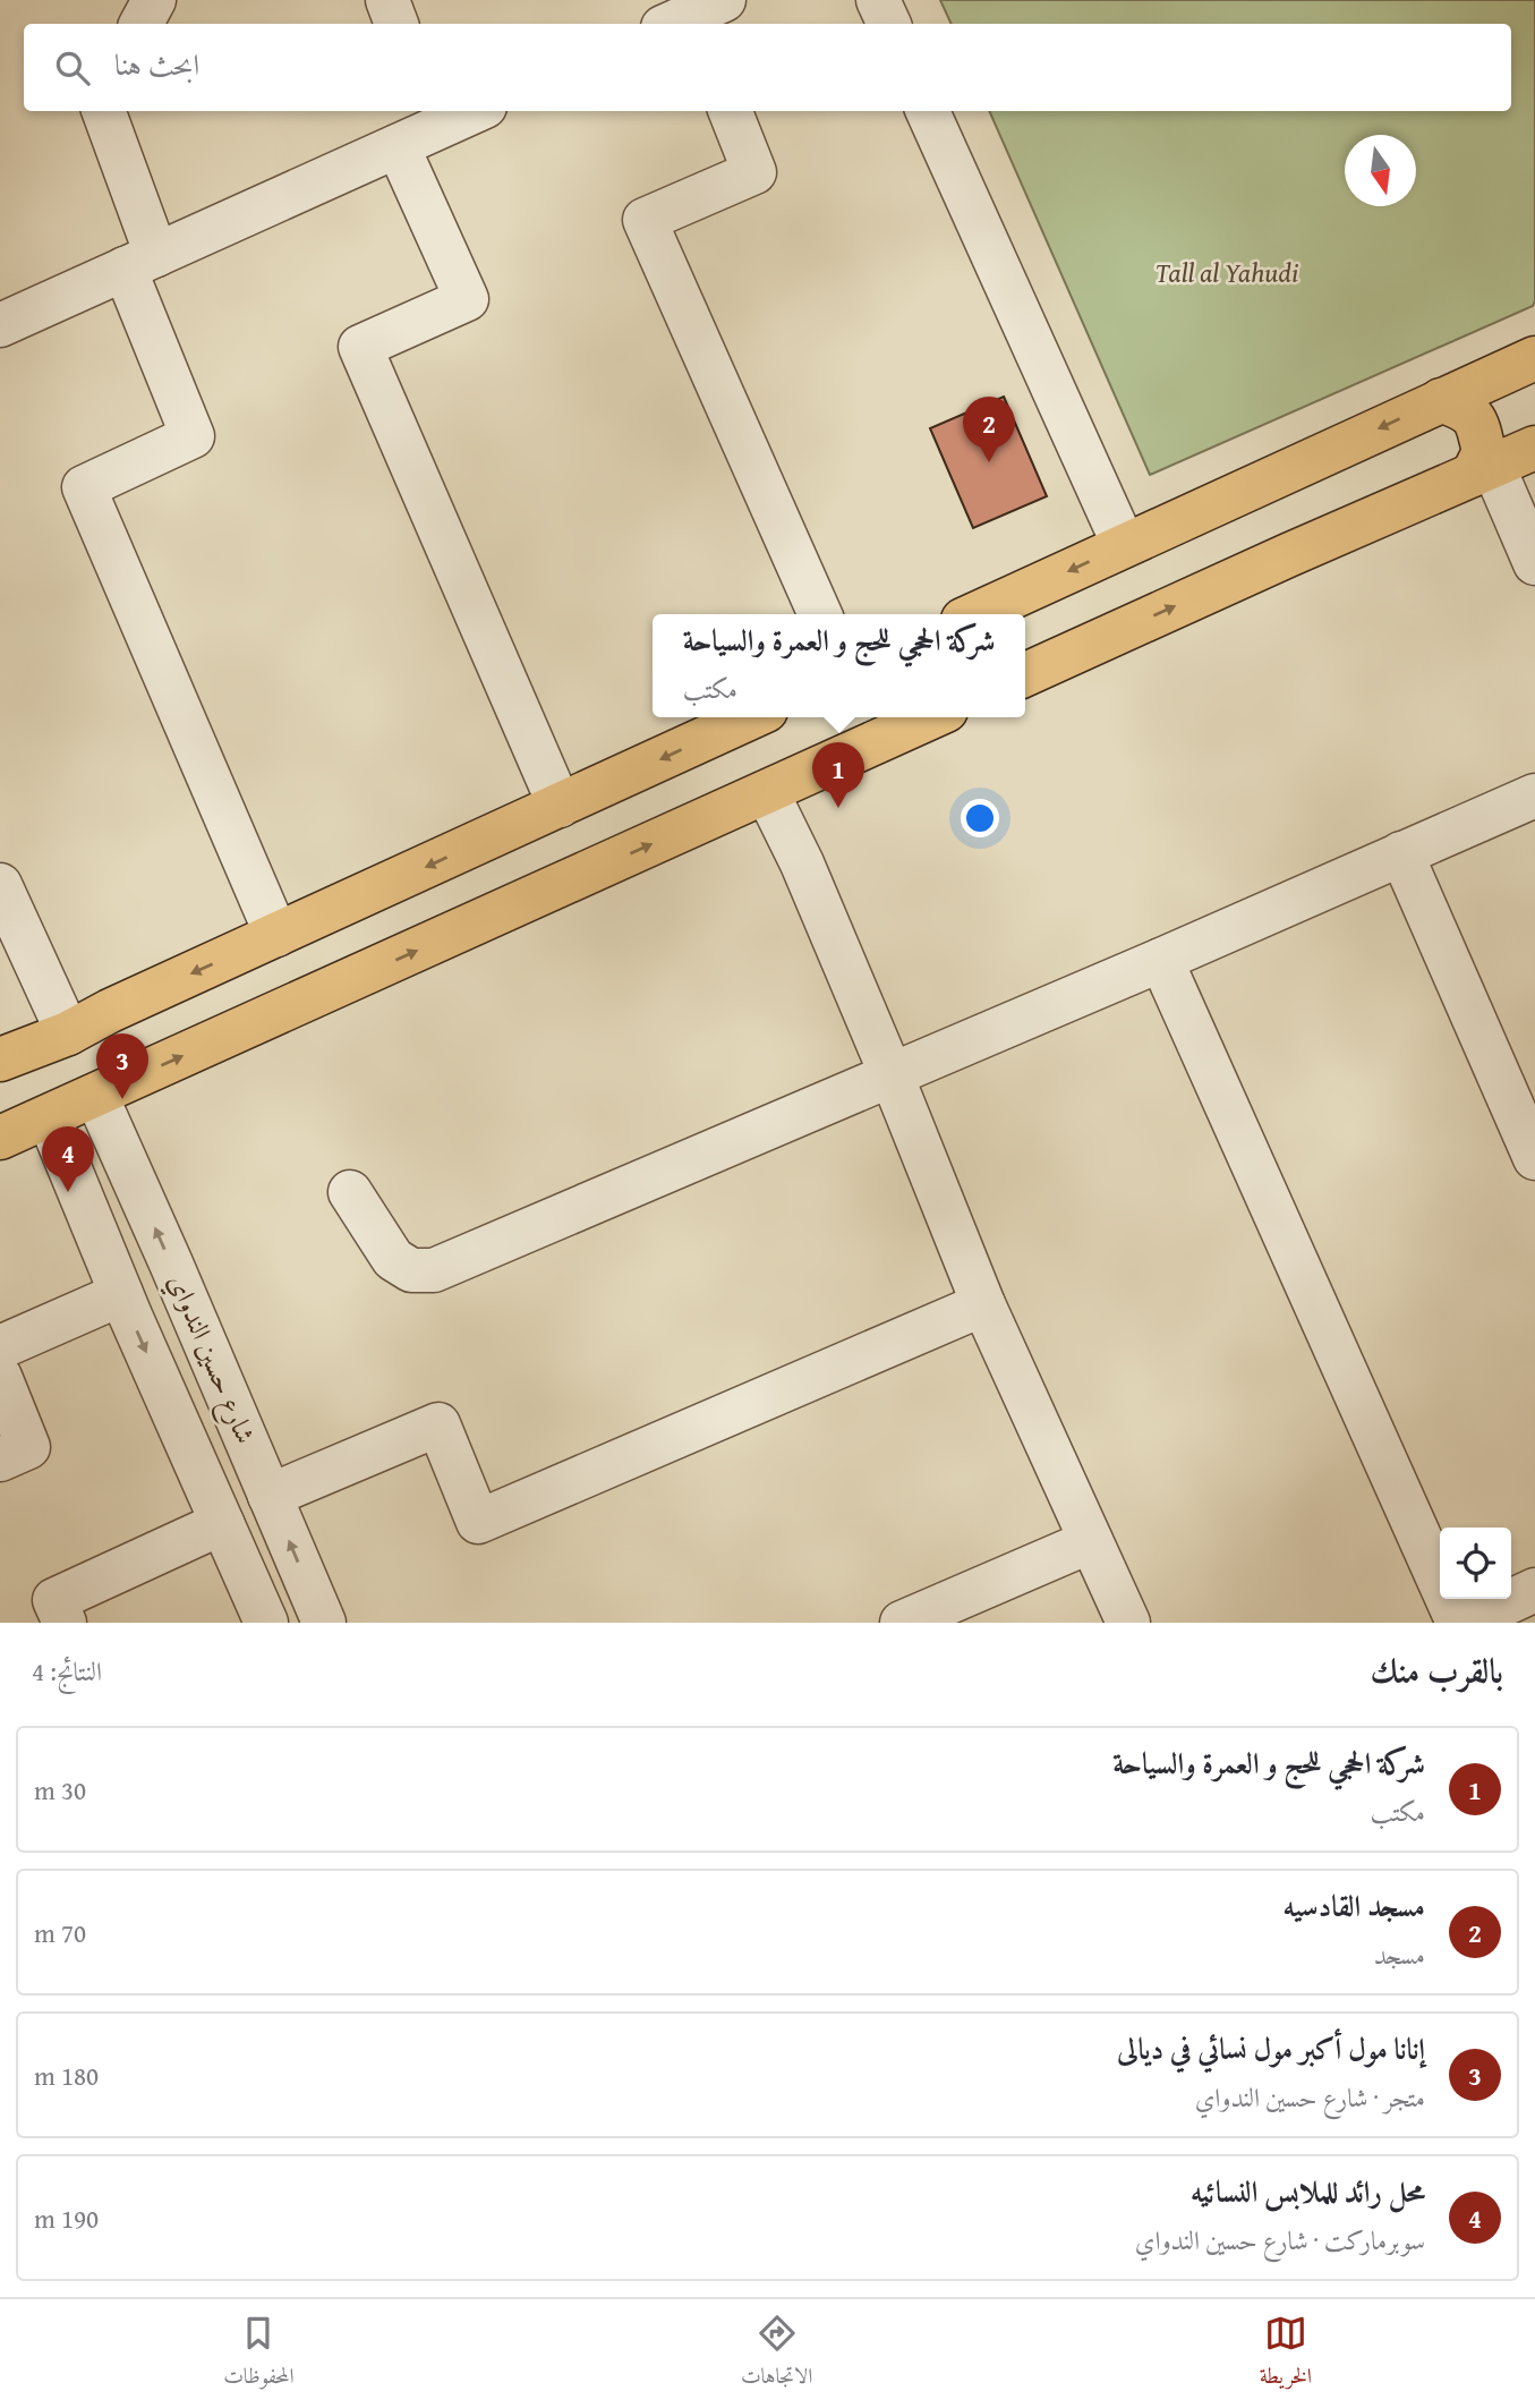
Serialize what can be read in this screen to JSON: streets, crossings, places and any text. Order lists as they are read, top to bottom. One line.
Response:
{"streets":{"street":["شارع حسين الندواي"]},"parks":["Tall al Yahudi"],"north":"bottom","page":{"search":"ابحث هنا","pins":["2","1","3","4"],"popup":["شركة الحجي للحج و العمرة والسياحة","مكتب"],"heading":["بالقرب منك","النتائج: 4"],"list":[{"mark":"1","name":"شركة الحجي للحج و العمرة والسياحة","note":"مكتب","value":"30 m"},{"mark":"2","name":"مسجد القادسيه","note":"مسجد","value":"70 m"},{"mark":"3","name":"إنانا مول أكبر مول نسائي في ديالى","note":"متجر · شارع حسين الندواي","value":"180 m"},{"mark":"4","name":"محل رائد للملابس النسائيه","note":"سوبرماركت · شارع حسين الندواي","value":"190 m"}],"nav":["الخريطة","الاتجاهات","المحفوظات"]}}
